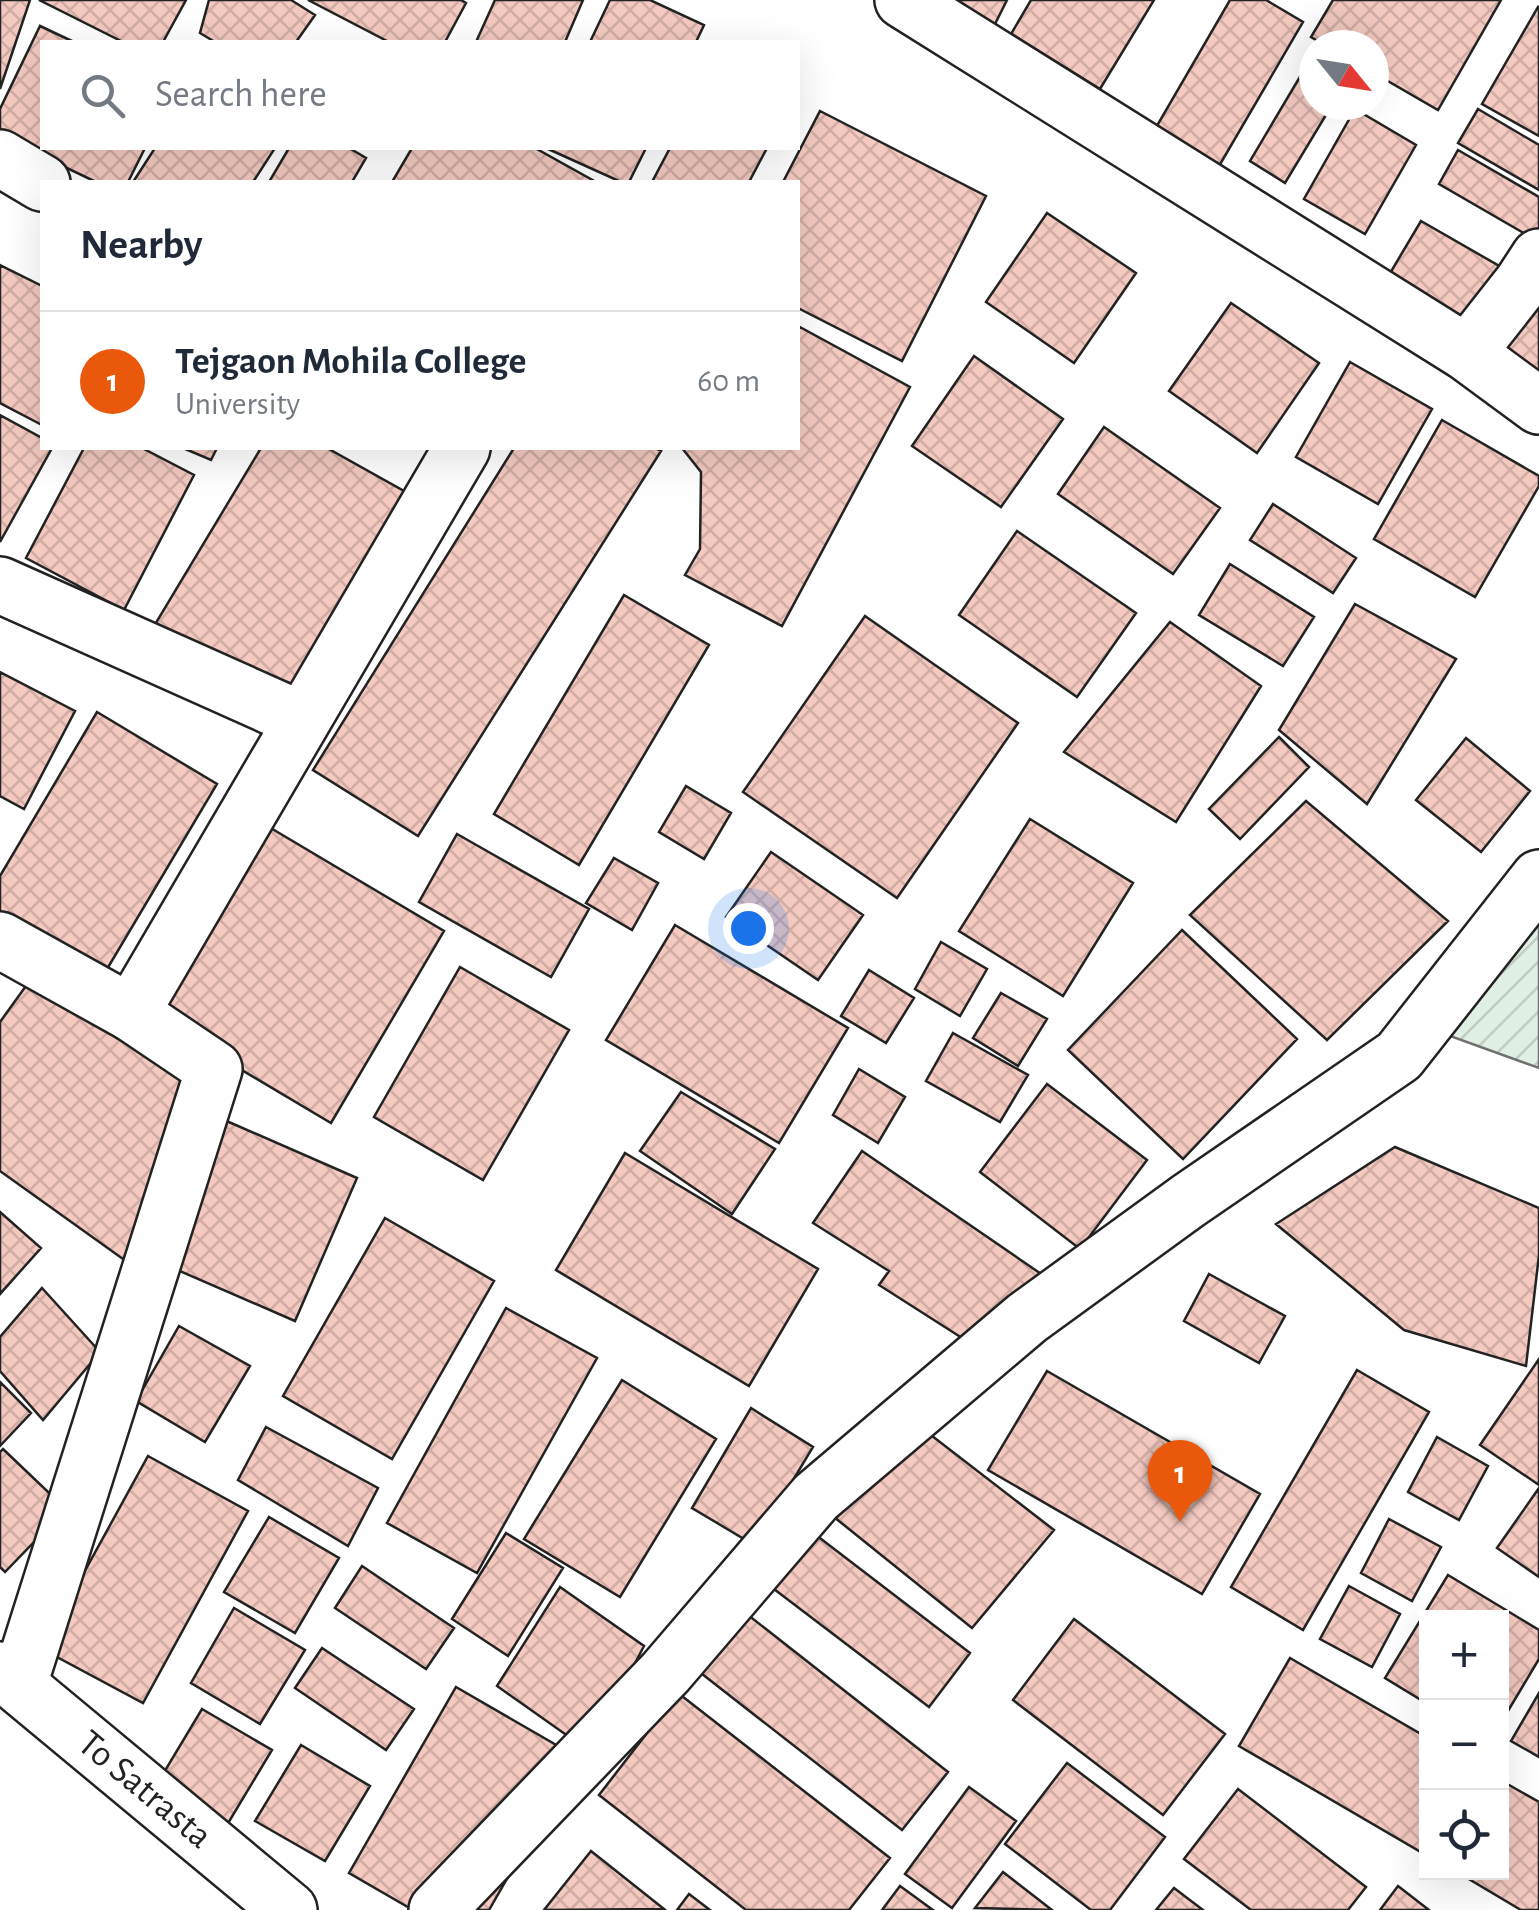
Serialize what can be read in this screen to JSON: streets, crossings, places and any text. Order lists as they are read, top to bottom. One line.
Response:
{"streets":{"street":["To Satrasta"]},"north":"bottom right","page":{"search":"Search here","heading":"Nearby","list":[{"mark":"1","name":"Tejgaon Mohila College","note":"University","value":"60 m"}],"pins":"1","map_buttons":["+","−"]}}
